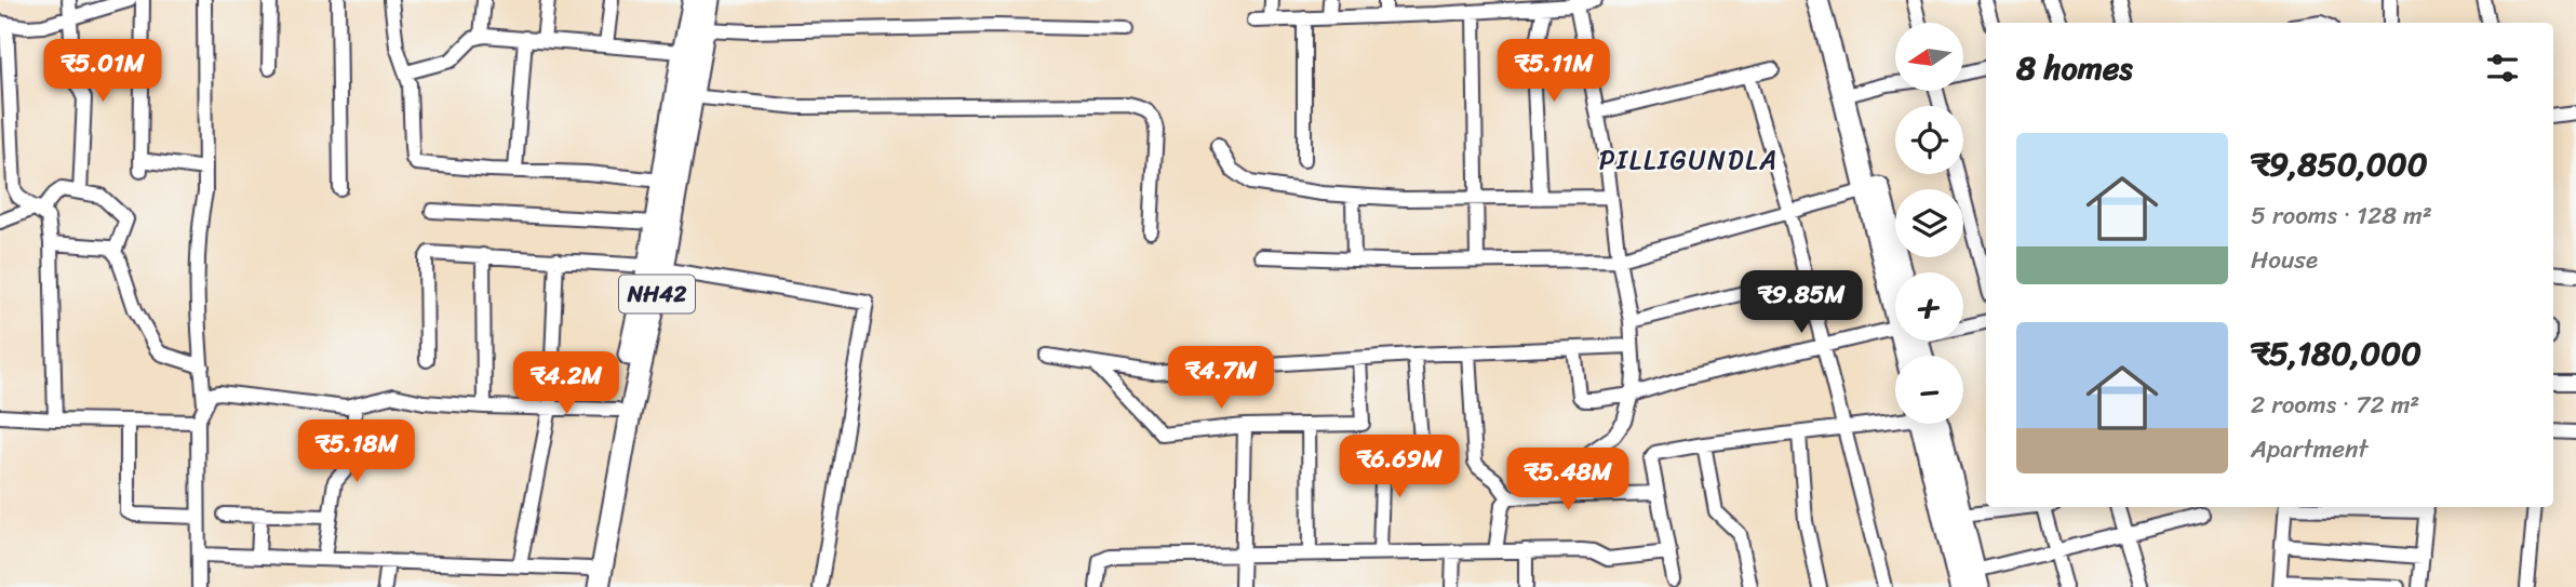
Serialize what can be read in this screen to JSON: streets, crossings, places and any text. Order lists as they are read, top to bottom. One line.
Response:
{"streets":{"highway":["NH42"]},"districts":["PILLIGUNDLA"],"north":"left","page":{"map_buttons":["+","−"],"heading":"8 homes","price":["₹5.01M","₹5.11M","₹9.85M","₹4.7M","₹4.2M","₹5.18M","₹6.69M","₹5.48M"],"list":[{"name":"₹9,850,000","note":"5 rooms · 128 m² · House"},{"name":"₹5,180,000","note":"2 rooms · 72 m² · Apartment"}]}}
